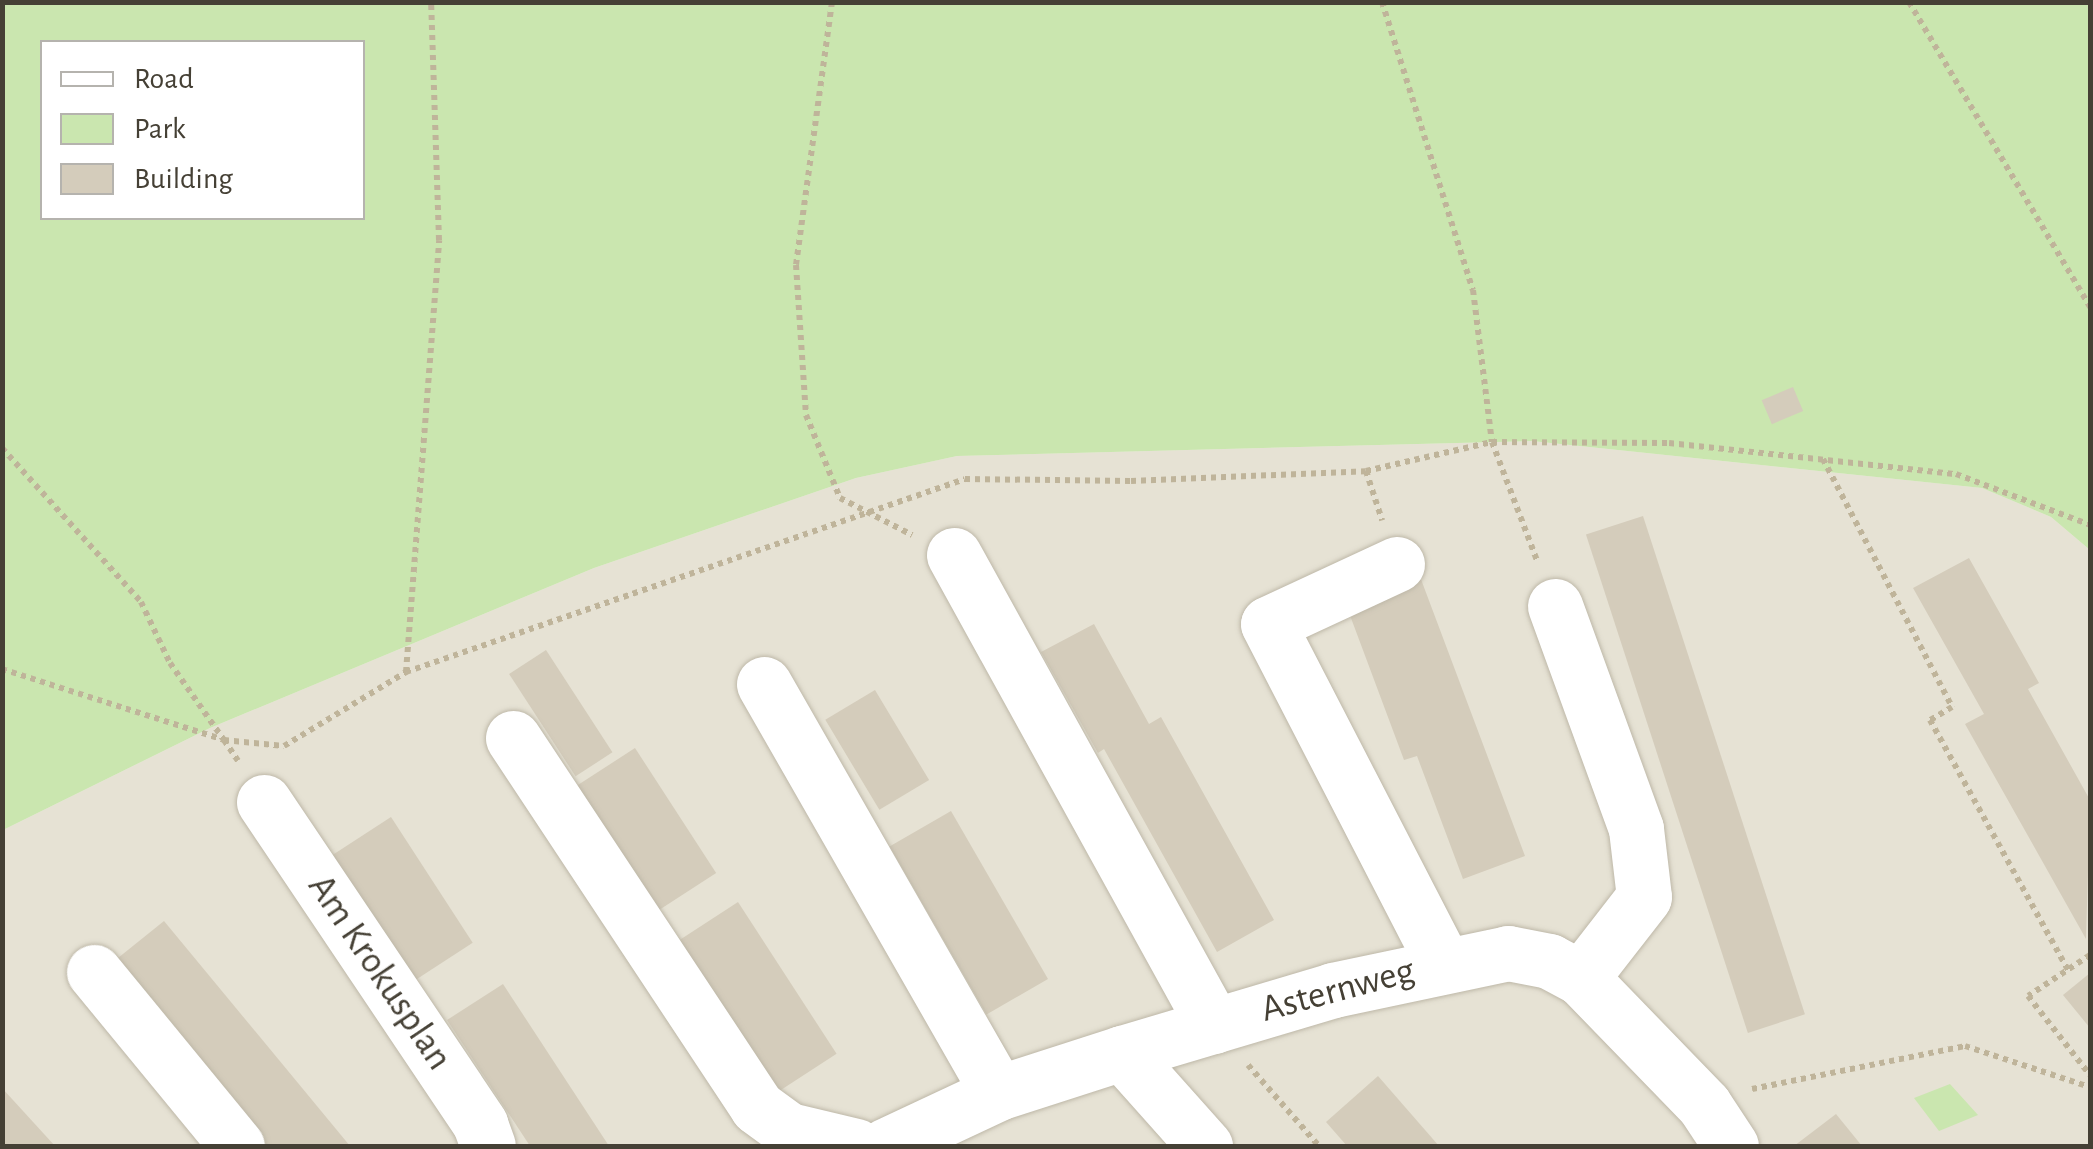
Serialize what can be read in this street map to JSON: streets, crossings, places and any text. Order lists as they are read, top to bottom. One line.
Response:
{"streets":{"street":["Am Krokusplan","Asternweg"]},"legend":["Road","Park","Building"]}
